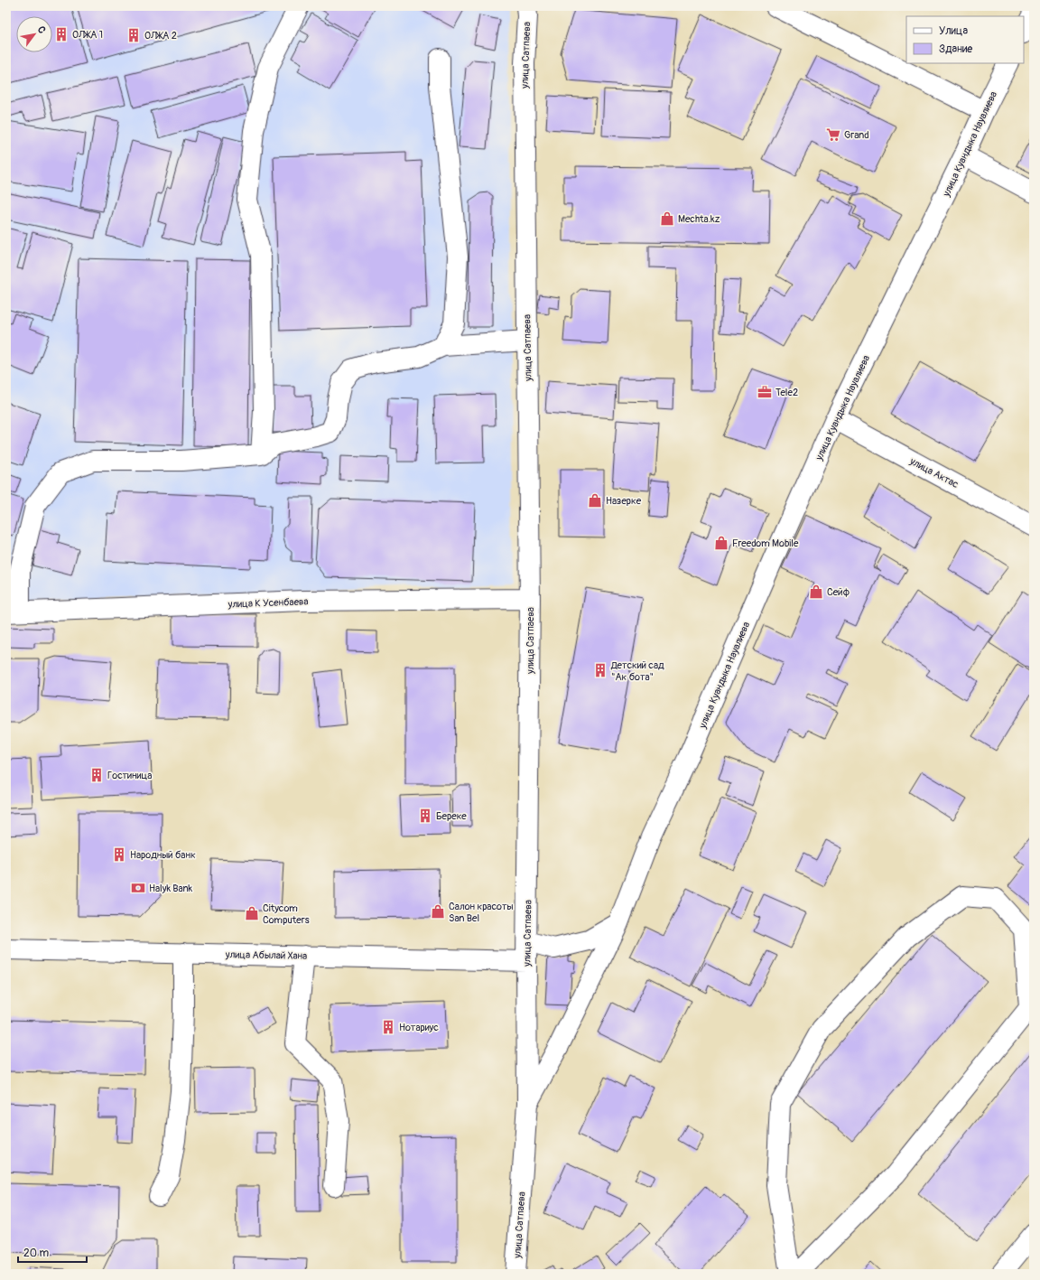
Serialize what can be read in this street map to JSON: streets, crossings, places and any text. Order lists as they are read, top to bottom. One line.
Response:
{"streets":{"street":["улица Сатпаева","улица Куандыка Науалиева","улица Актас","улица К Усенбаева","улица Абылай Хана"]},"crossings":[["улица Сатпаева","улица Куандыка Науалиева"],["улица Сатпаева","улица К Усенбаева"],["улица Сатпаева","улица Абылай Хана"],["улица Куандыка Науалиева","улица Актас"]],"places":{"building":["ОЛЖА 1","ОЛЖА 2","Детский сад \"Ак бота\"","Гостиница","Береке","Народный банк","Нотариус"],"supermarket":["Grand"],"shop":["Mechta.kz","Назерке","Freedom Mobile","Сейф","Салон красоты San Bel","Citycom Computers"],"office":["Tele2"],"bank":["Halyk Bank"]},"legend":["Улица","Здание"],"scale_bar":"20 m","north":"top right"}
